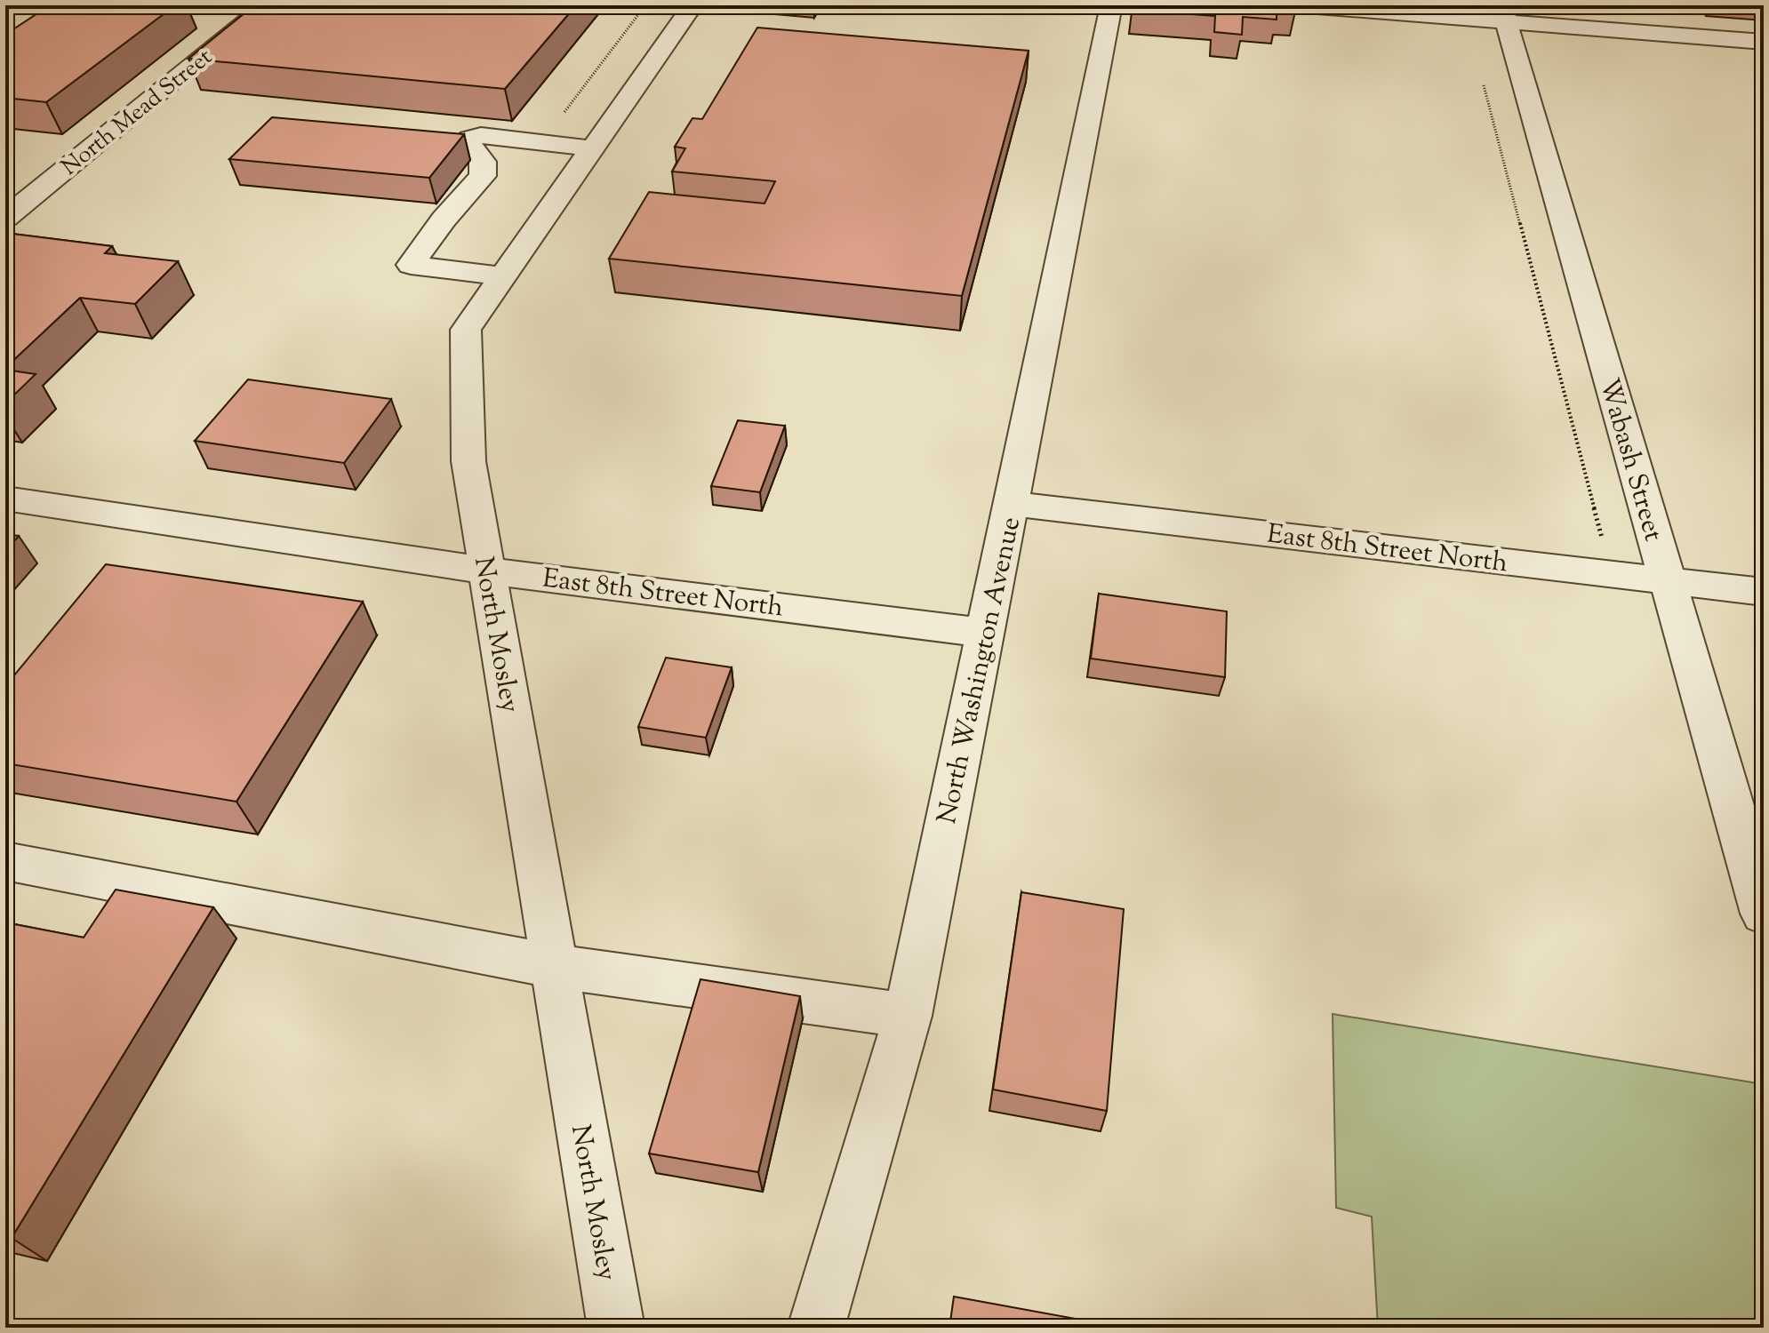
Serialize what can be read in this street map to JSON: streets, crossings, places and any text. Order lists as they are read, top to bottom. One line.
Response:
{"streets":{"street":["North Mead Street","Wabash Street","East 8th Street North","North Mosley","North Washington Avenue"]},"crossings":[["Wabash Street","East 8th Street North"],["East 8th Street North","North Mosley"],["East 8th Street North","North Washington Avenue"]]}
